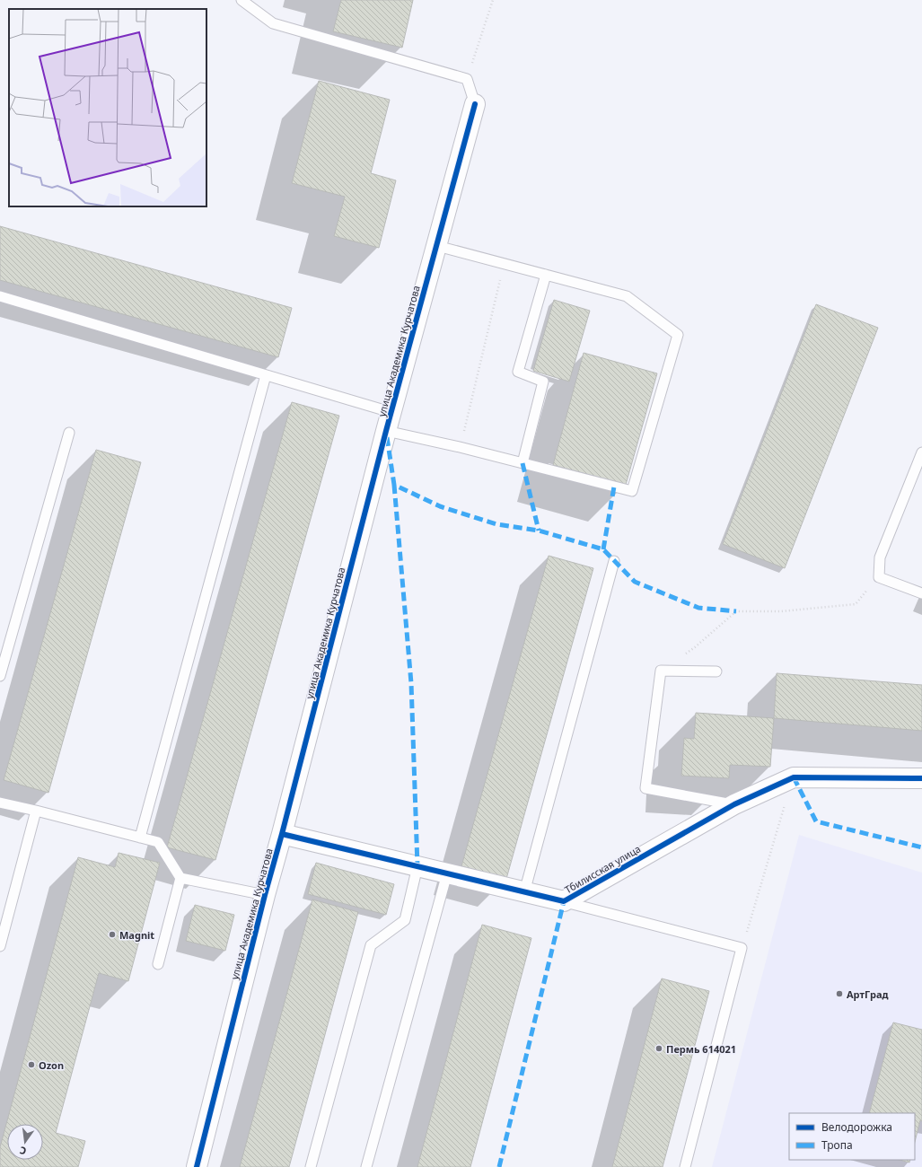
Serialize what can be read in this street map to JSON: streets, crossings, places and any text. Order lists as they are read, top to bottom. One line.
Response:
{"streets":{"street":["улица Академика Курчатова","Тбилисская улица"]},"crossings":[["улица Академика Курчатова","Тбилисская улица"]],"places":["Magnit","АртГрад","Пермь 614021","Ozon"],"legend":["Велодорожка","Тропа"],"north":"bottom"}
